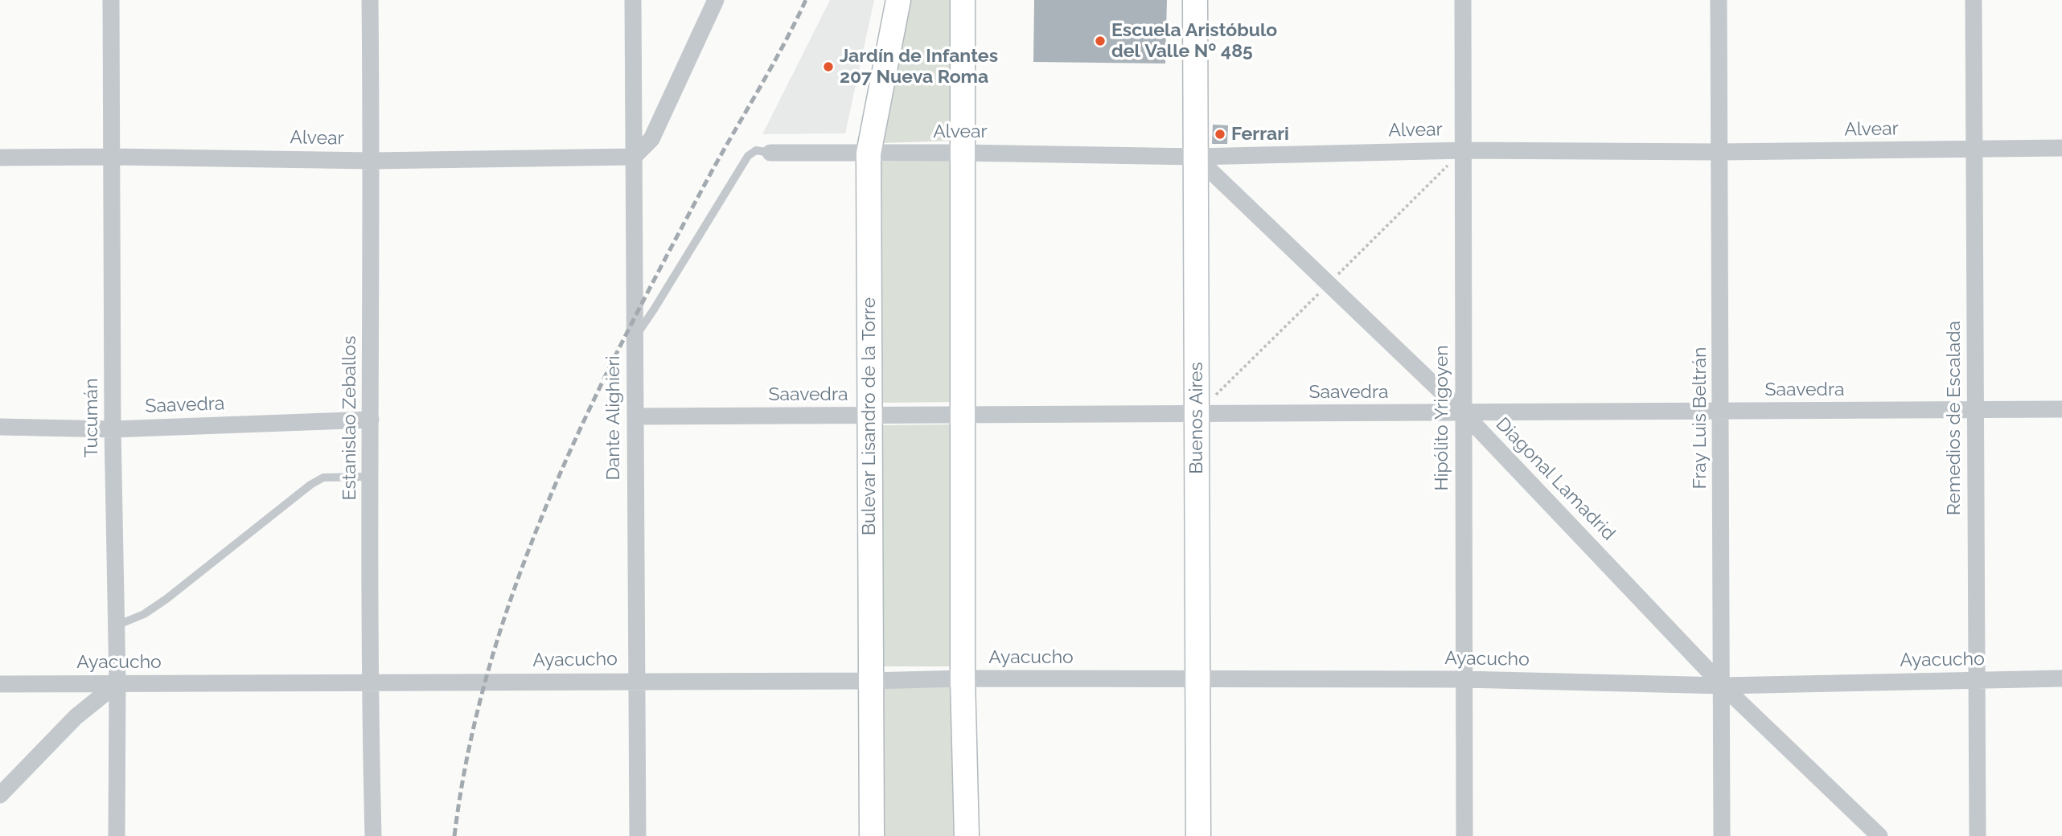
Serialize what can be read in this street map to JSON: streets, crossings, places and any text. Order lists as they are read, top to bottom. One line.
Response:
{"streets":{"main road":["Bulevar Lisandro de la Torre","Buenos Aires"],"street":["Alvear","Saavedra","Tucumán","Estanislao Zeballos","Dante Alighieri","Hipólito Yrigoyen","Fray Luis Beltrán","Remedios de Escalada","Diagonal Lamadrid","Ayacucho"]},"crossings":[["Alvear","Bulevar Lisandro de la Torre"],["Alvear","Tucumán"],["Alvear","Estanislao Zeballos"],["Alvear","Dante Alighieri"],["Alvear","Buenos Aires"],["Alvear","Hipólito Yrigoyen"],["Alvear","Fray Luis Beltrán"],["Alvear","Remedios de Escalada"],["Alvear","Diagonal Lamadrid"],["Saavedra","Bulevar Lisandro de la Torre"],["Saavedra","Tucumán"],["Saavedra","Estanislao Zeballos"],["Saavedra","Dante Alighieri"],["Saavedra","Buenos Aires"],["Saavedra","Hipólito Yrigoyen"],["Saavedra","Fray Luis Beltrán"],["Saavedra","Remedios de Escalada"],["Saavedra","Diagonal Lamadrid"],["Bulevar Lisandro de la Torre","Ayacucho"],["Tucumán","Ayacucho"],["Estanislao Zeballos","Ayacucho"],["Dante Alighieri","Ayacucho"],["Buenos Aires","Diagonal Lamadrid"],["Buenos Aires","Ayacucho"],["Hipólito Yrigoyen","Diagonal Lamadrid"],["Hipólito Yrigoyen","Ayacucho"],["Fray Luis Beltrán","Diagonal Lamadrid"],["Fray Luis Beltrán","Ayacucho"],["Remedios de Escalada","Ayacucho"],["Diagonal Lamadrid","Ayacucho"]],"places":["Escuela Aristóbulo del Valle Nº 485","Jardín de Infantes 207 Nueva Roma","Ferrari"]}
